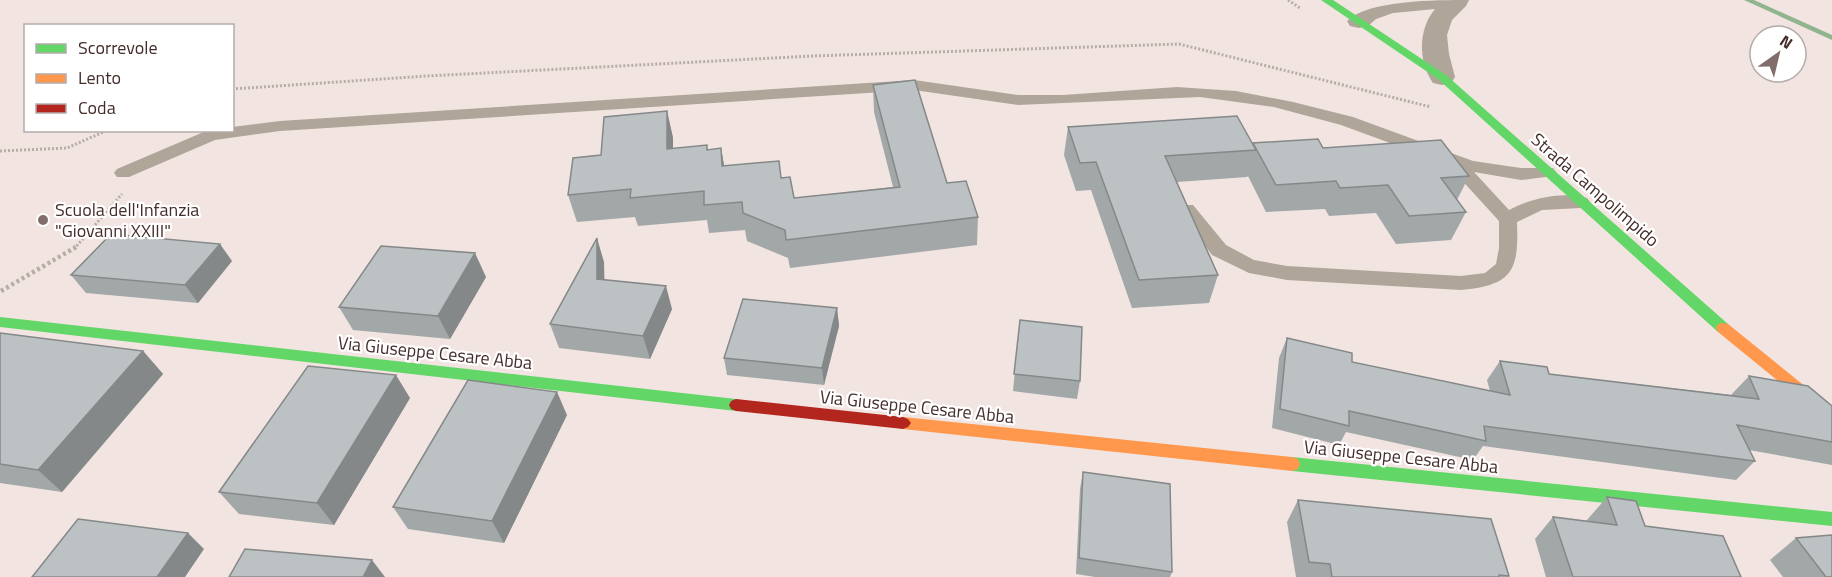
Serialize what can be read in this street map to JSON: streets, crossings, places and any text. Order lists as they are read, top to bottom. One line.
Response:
{"streets":{"street":["Strada Campolimpido","Via Giuseppe Cesare Abba"]},"places":["Scuola dell'Infanzia \"Giovanni XXIII\""],"legend":["Scorrevole","Lento","Coda"],"north":"top right"}
